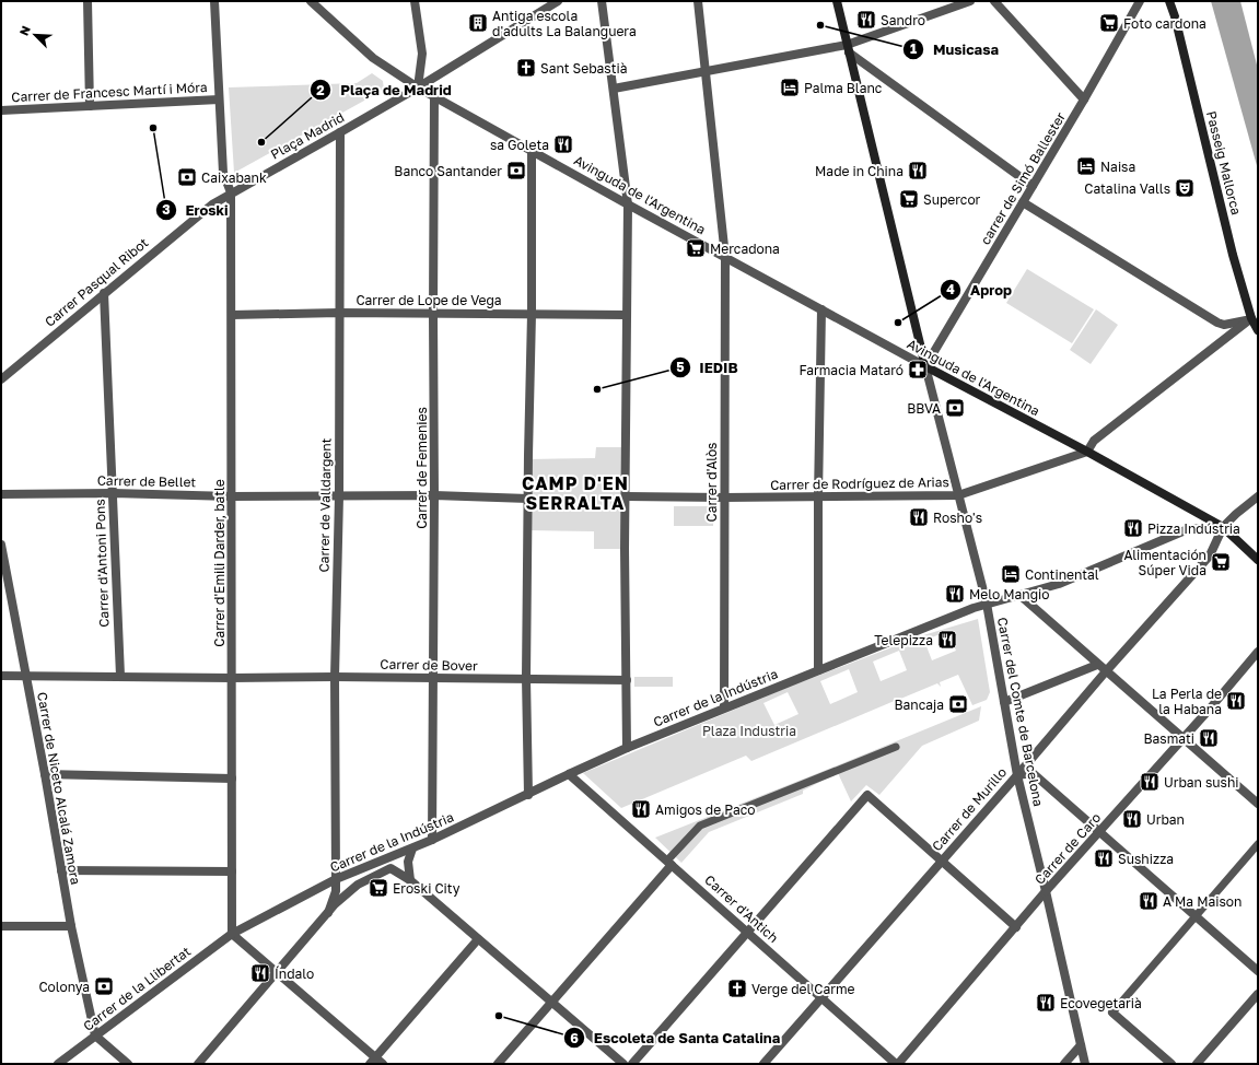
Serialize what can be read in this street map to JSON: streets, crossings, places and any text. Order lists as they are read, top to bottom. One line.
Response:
{"streets":{"main road":["Passeig Mallorca","Avinguda de l'Argentina"],"street":["Carrer de Francesc Martí i Móra","Plaça Madrid","carrer de Simó Ballester","Carrer Pasqual Ribot","Carrer de Lope de Vega","Carrer de Femenies","Carrer de Bellet","Carrer d'Alòs","Carrer de Rodríguez de Arias","Carrer de Valldargent","Carrer d'Antoni Pons","Carrer d'Emili Darder, batle","Carrer de Bover","Carrer de la Indústria","Carrer del Comte de Barcelona","Carrer de Niceto Alcalá Zamora","Carrer de Murillo","Carrer de Caro","Carrer d'Antich","Carrer de la Llibertat"]},"crossings":[["Plaça Madrid","Avinguda de l'Argentina"],["Plaça Madrid","Carrer Pasqual Ribot"],["Plaça Madrid","Carrer de Valldargent"],["Plaça Madrid","Carrer d'Emili Darder, batle"],["carrer de Simó Ballester","Avinguda de l'Argentina"],["carrer de Simó Ballester","Carrer del Comte de Barcelona"],["Avinguda de l'Argentina","Carrer de Femenies"],["Avinguda de l'Argentina","Carrer d'Alòs"],["Avinguda de l'Argentina","Carrer de Rodríguez de Arias"],["Avinguda de l'Argentina","Carrer de la Indústria"],["Avinguda de l'Argentina","Carrer del Comte de Barcelona"],["Avinguda de l'Argentina","Carrer de Murillo"],["Carrer Pasqual Ribot","Carrer d'Antoni Pons"],["Carrer Pasqual Ribot","Carrer d'Emili Darder, batle"],["Carrer de Lope de Vega","Carrer de Femenies"],["Carrer de Lope de Vega","Carrer de Valldargent"],["Carrer de Lope de Vega","Carrer d'Emili Darder, batle"],["Carrer de Femenies","Carrer de Bellet"],["Carrer de Femenies","Carrer de Bover"],["Carrer de Femenies","Carrer de la Indústria"],["Carrer de Bellet","Carrer de Valldargent"],["Carrer de Bellet","Carrer d'Antoni Pons"],["Carrer de Bellet","Carrer d'Emili Darder, batle"],["Carrer d'Alòs","Carrer de Rodríguez de Arias"],["Carrer d'Alòs","Carrer de la Indústria"],["Carrer de Rodríguez de Arias","Carrer del Comte de Barcelona"],["Carrer de Valldargent","Carrer de Bover"],["Carrer de Valldargent","Carrer de la Indústria"],["Carrer d'Antoni Pons","Carrer de Bover"],["Carrer d'Emili Darder, batle","Carrer de Bover"],["Carrer d'Emili Darder, batle","Carrer de la Indústria"],["Carrer d'Emili Darder, batle","Carrer de la Llibertat"],["Carrer de Bover","Carrer de Niceto Alcalá Zamora"],["Carrer de la Indústria","Carrer del Comte de Barcelona"],["Carrer de la Indústria","Carrer de Murillo"],["Carrer de la Indústria","Carrer d'Antich"],["Carrer de la Indústria","Carrer de la Llibertat"],["Carrer del Comte de Barcelona","Carrer de Murillo"],["Carrer del Comte de Barcelona","Carrer de Caro"],["Carrer de Niceto Alcalá Zamora","Carrer de la Llibertat"],["Carrer de Murillo","Carrer d'Antich"],["Carrer de Caro","Carrer d'Antich"]],"districts":["CAMP D'EN SERRALTA"],"parks":["Plaza Industria"],"places":{"restaurant":["Sandro","sa Goleta","Made in China","Rosho's","Pizza Indústria","Melo Mangio","Telepizza","La Perla de la Habana","Basmati","Urban sushi","Amigos de Paco","Urban","Sushizza","A Ma Maison","Índalo","Ecovegetarià"],"building":["Antiga escola d'adults La Balanguera"],"supermarket":["Foto cardona","Supercor","Mercadona","Alimentación Súper Vida","Eroski City"],"other":["Musicasa","Eroski","Plaça de Madrid","Aprop","IEDIB","Escoleta de Santa Catalina"],"church":["Sant Sebastià","Verge del Carme"],"hotel":["Palma Blanc","Naisa","Continental"],"bank":["Banco Santander","Caixabank","BBVA","Bancaja","Colonya"],"theatre":["Catalina Valls"],"pharmacy":["Farmacia Mataró"]},"north":"top left"}
